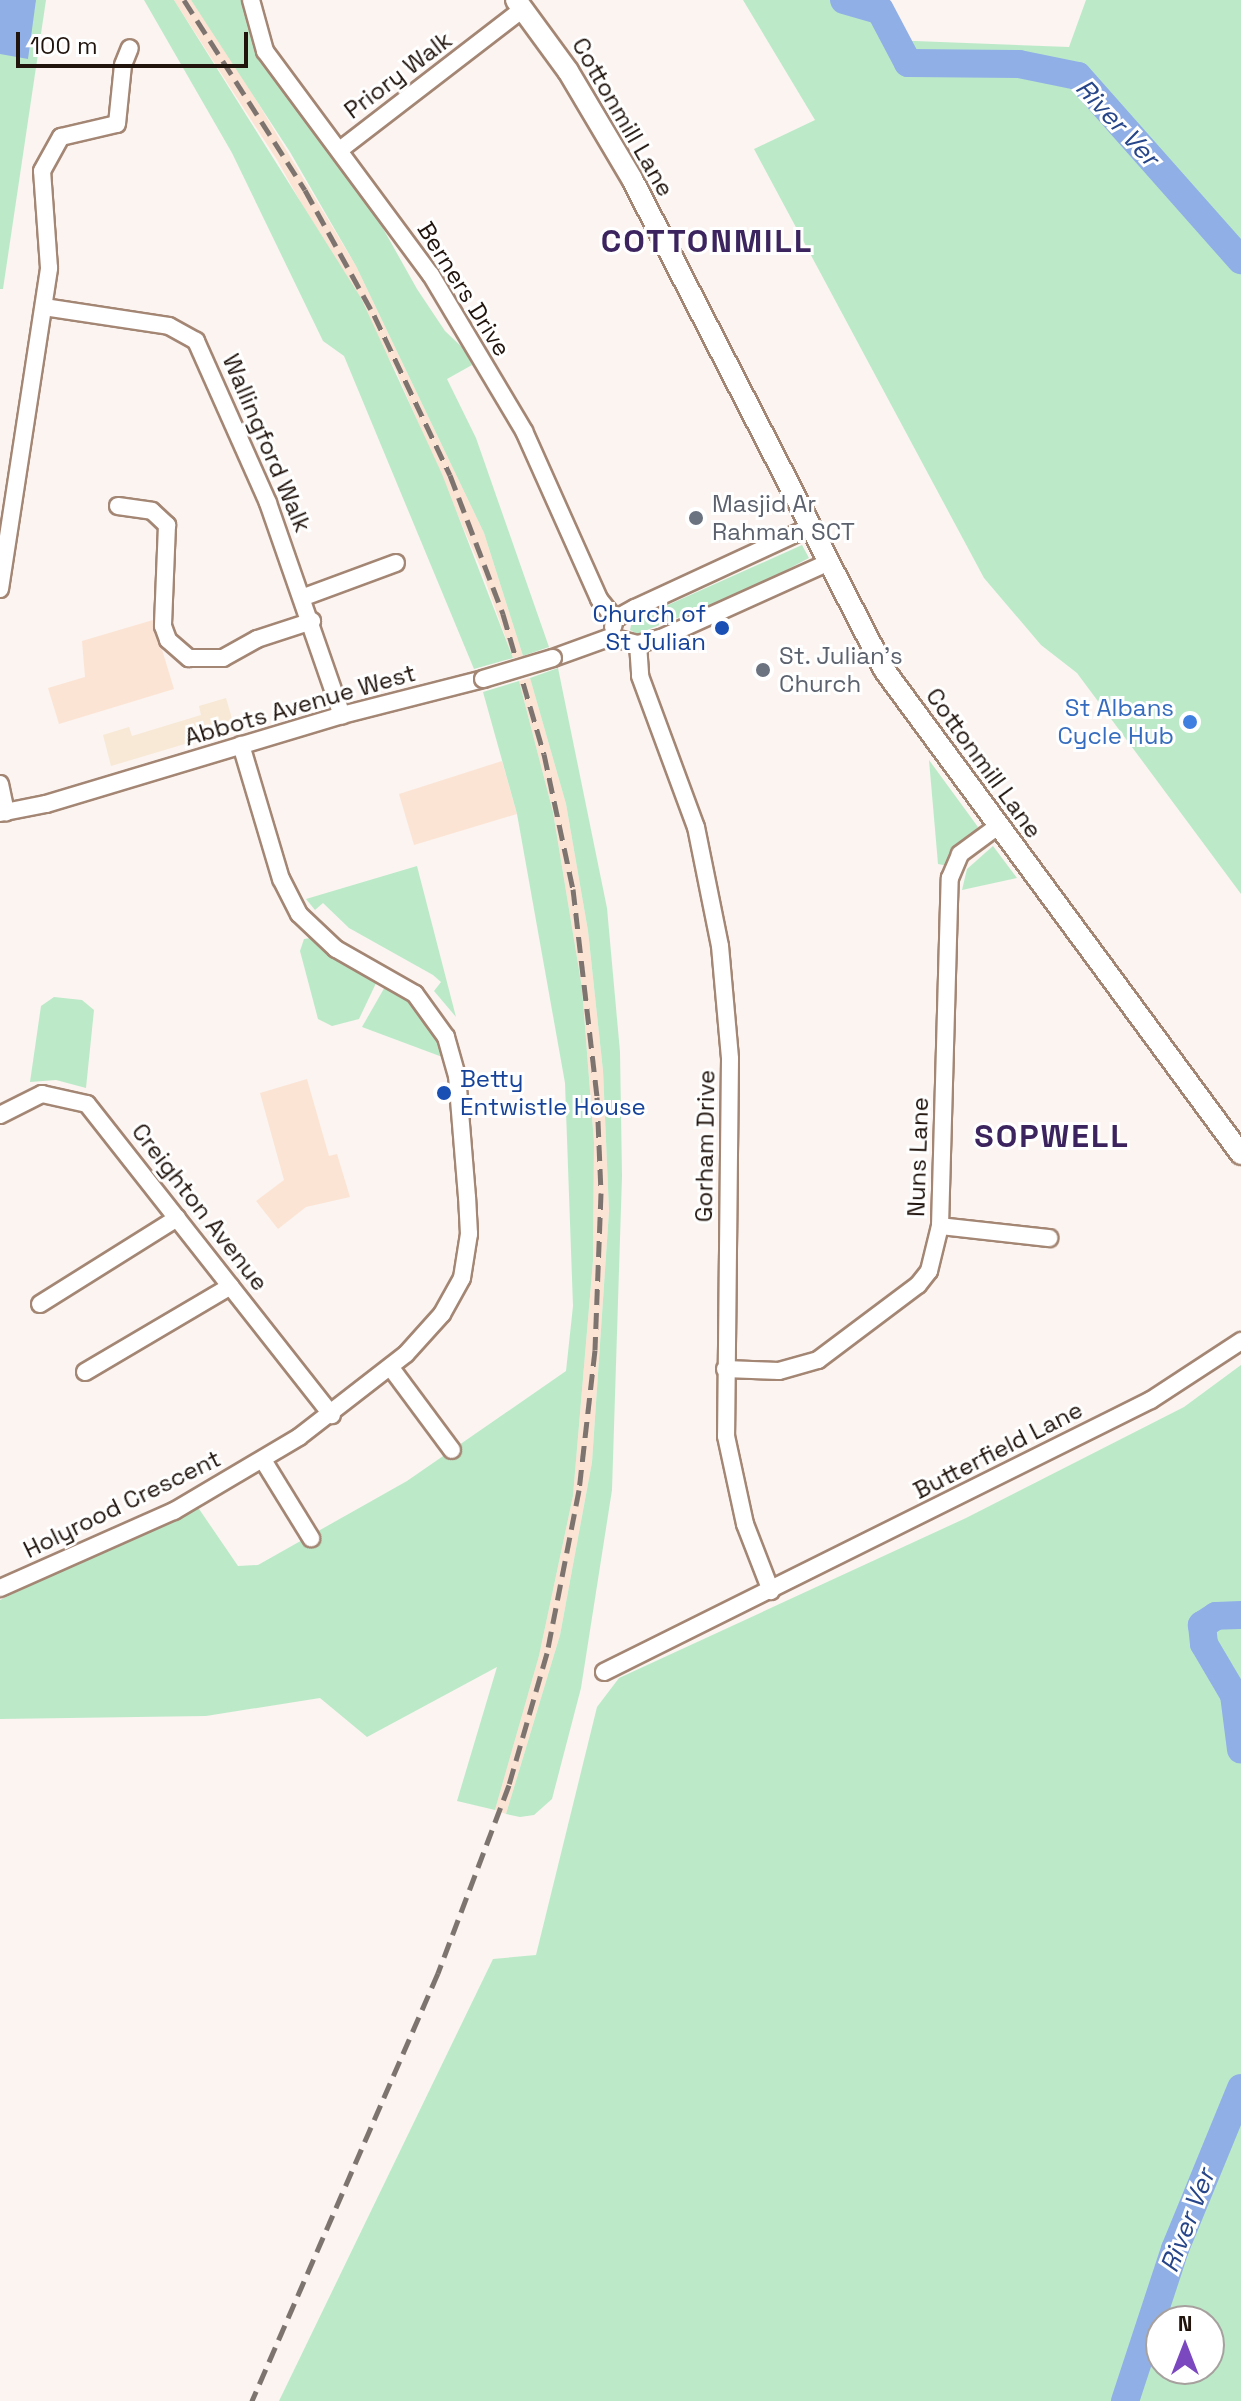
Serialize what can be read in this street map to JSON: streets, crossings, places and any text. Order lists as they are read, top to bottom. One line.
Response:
{"streets":{"street":["Priory Walk","Cottonmill Lane","Berners Drive","Wallingford Walk","Abbots Avenue West","Gorham Drive","Nuns Lane","Creighton Avenue","Butterfield Lane","Holyrood Crescent"]},"crossings":[["Priory Walk","Cottonmill Lane"],["Priory Walk","Berners Drive"],["Cottonmill Lane","Nuns Lane"],["Wallingford Walk","Abbots Avenue West"],["Abbots Avenue West","Holyrood Crescent"],["Gorham Drive","Nuns Lane"],["Gorham Drive","Butterfield Lane"],["Creighton Avenue","Holyrood Crescent"]],"districts":["COTTONMILL","SOPWELL"],"water":["River Ver"],"places":["Masjid Ar Rahman SCT","Church of St Julian","St. Julian's Church","St Albans Cycle Hub","Betty Entwistle House"],"scale_bar":"100 m","north":"top"}
